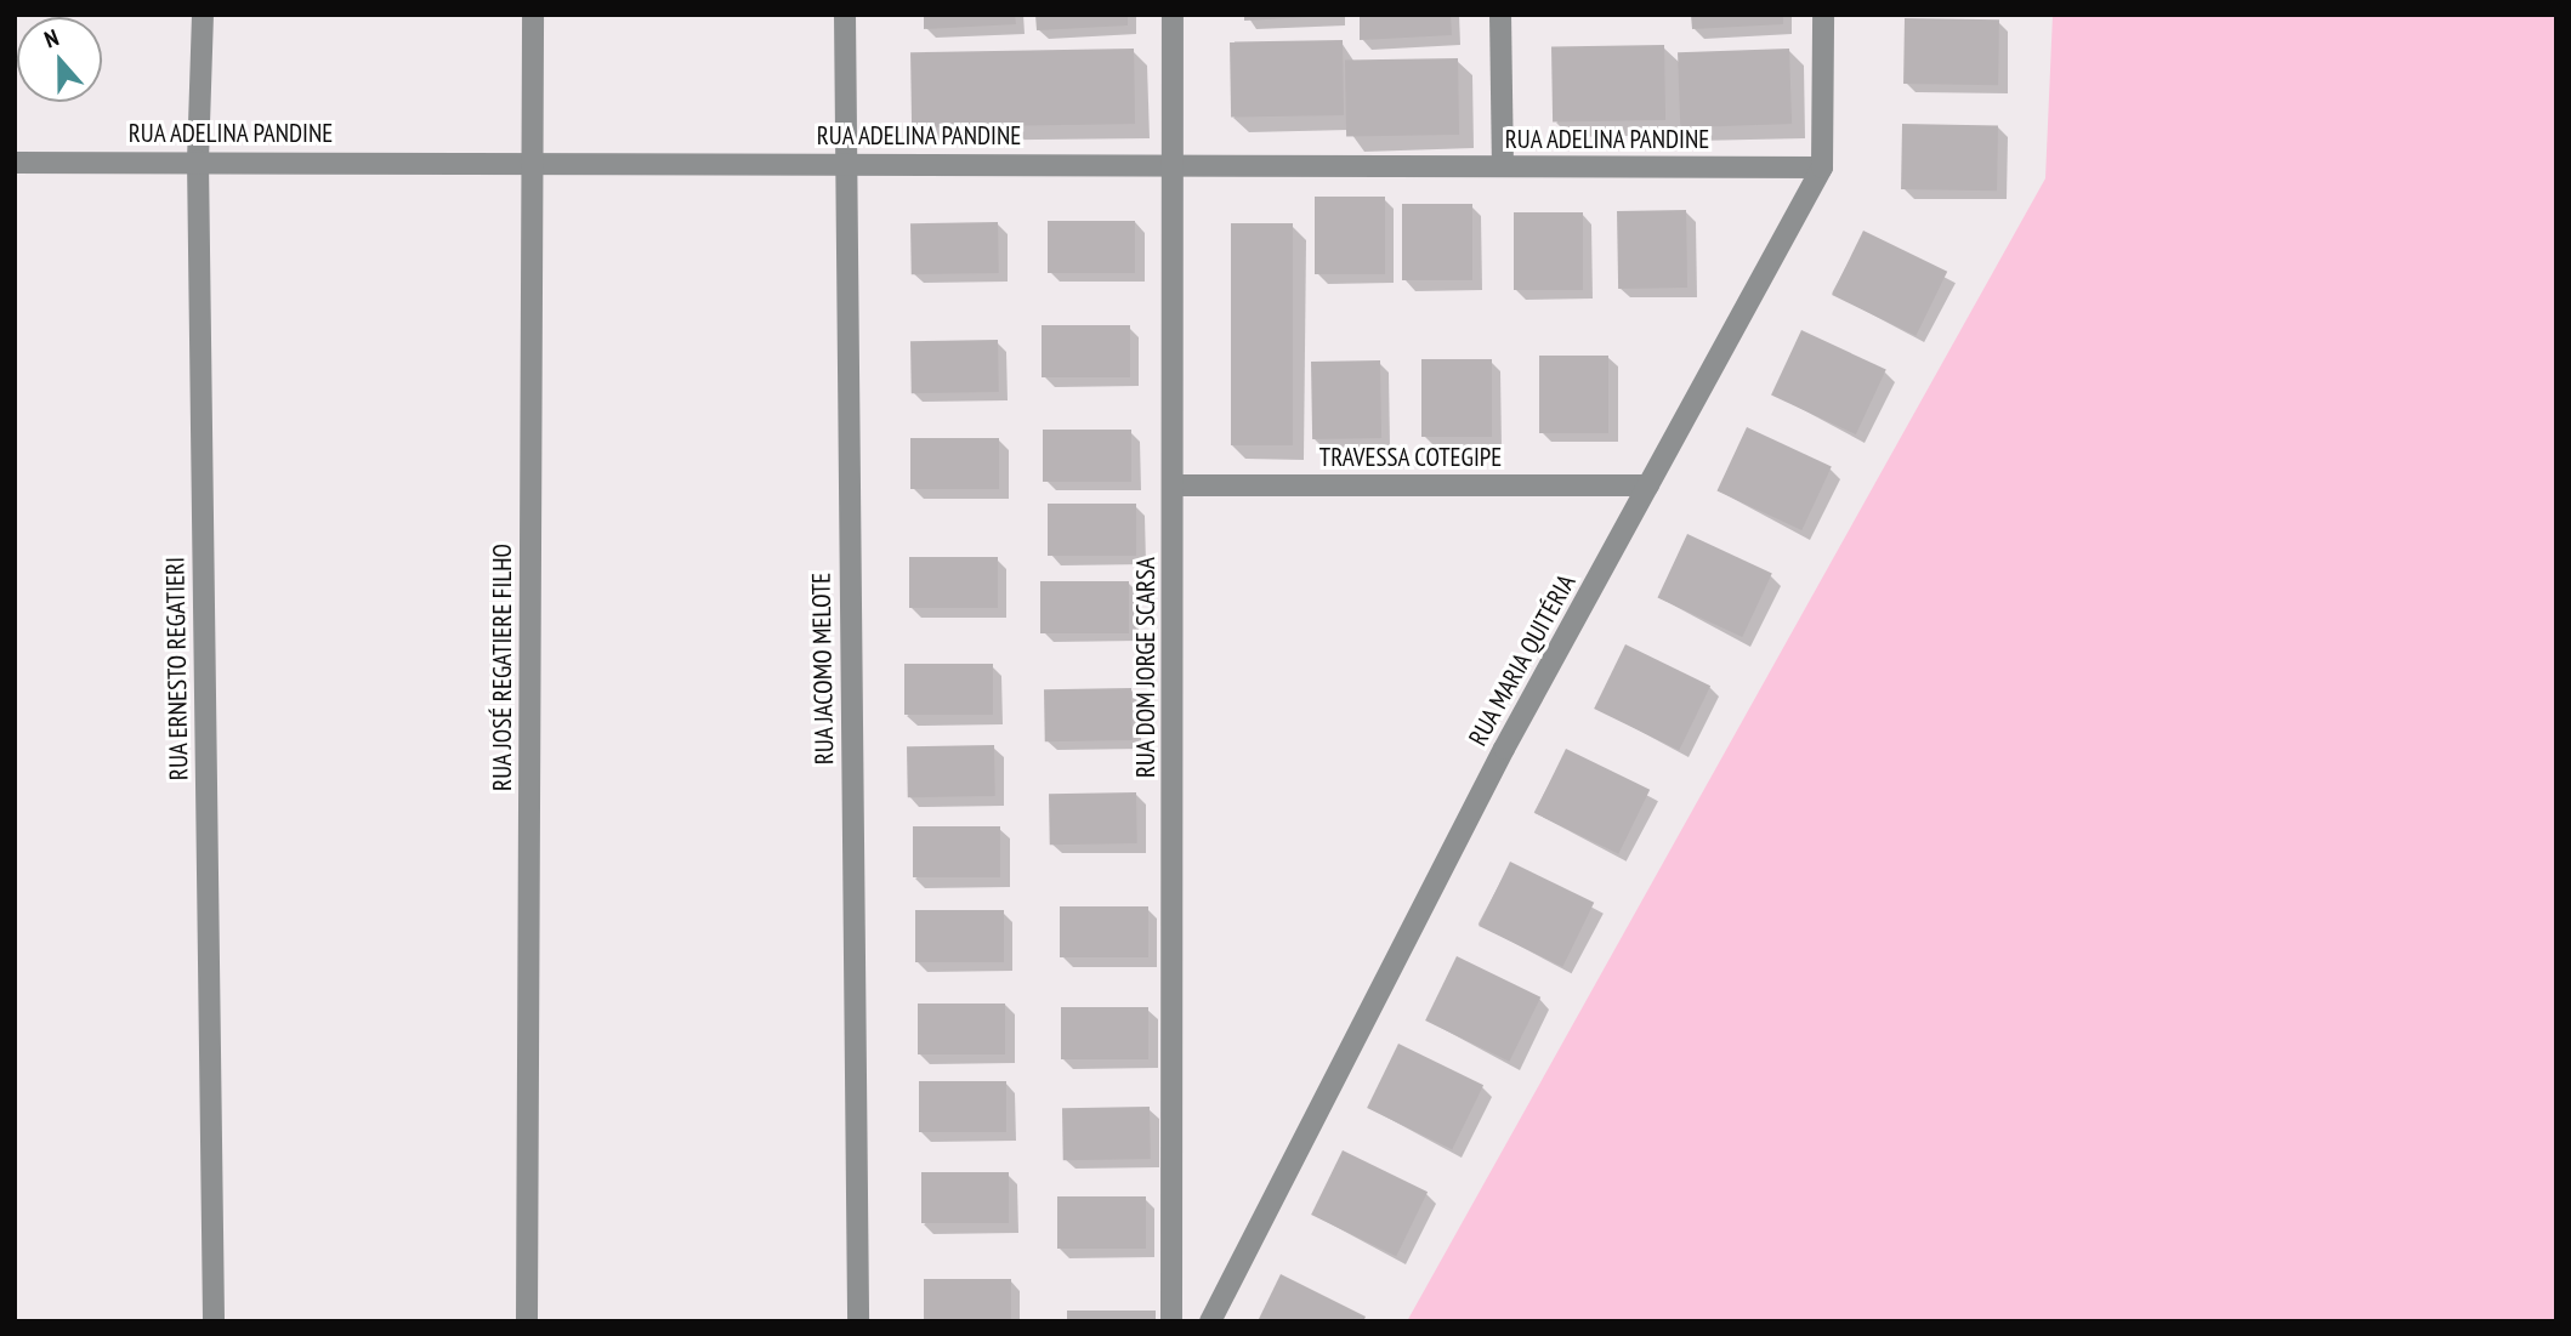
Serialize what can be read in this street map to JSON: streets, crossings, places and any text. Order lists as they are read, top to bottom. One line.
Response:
{"streets":{"street":["RUA ADELINA PANDINE","TRAVESSA COTEGIPE","RUA MARIA QUITÉRIA","RUA JOSÉ REGATIERE FILHO","RUA DOM JORGE SCARSA","RUA ERNESTO REGATIERI","RUA JACOMO MELOTE"]},"crossings":[["RUA ADELINA PANDINE","RUA MARIA QUITÉRIA"],["RUA ADELINA PANDINE","RUA JOSÉ REGATIERE FILHO"],["RUA ADELINA PANDINE","RUA DOM JORGE SCARSA"],["RUA ADELINA PANDINE","RUA ERNESTO REGATIERI"],["RUA ADELINA PANDINE","RUA JACOMO MELOTE"],["TRAVESSA COTEGIPE","RUA MARIA QUITÉRIA"],["TRAVESSA COTEGIPE","RUA DOM JORGE SCARSA"]],"north":"top"}
